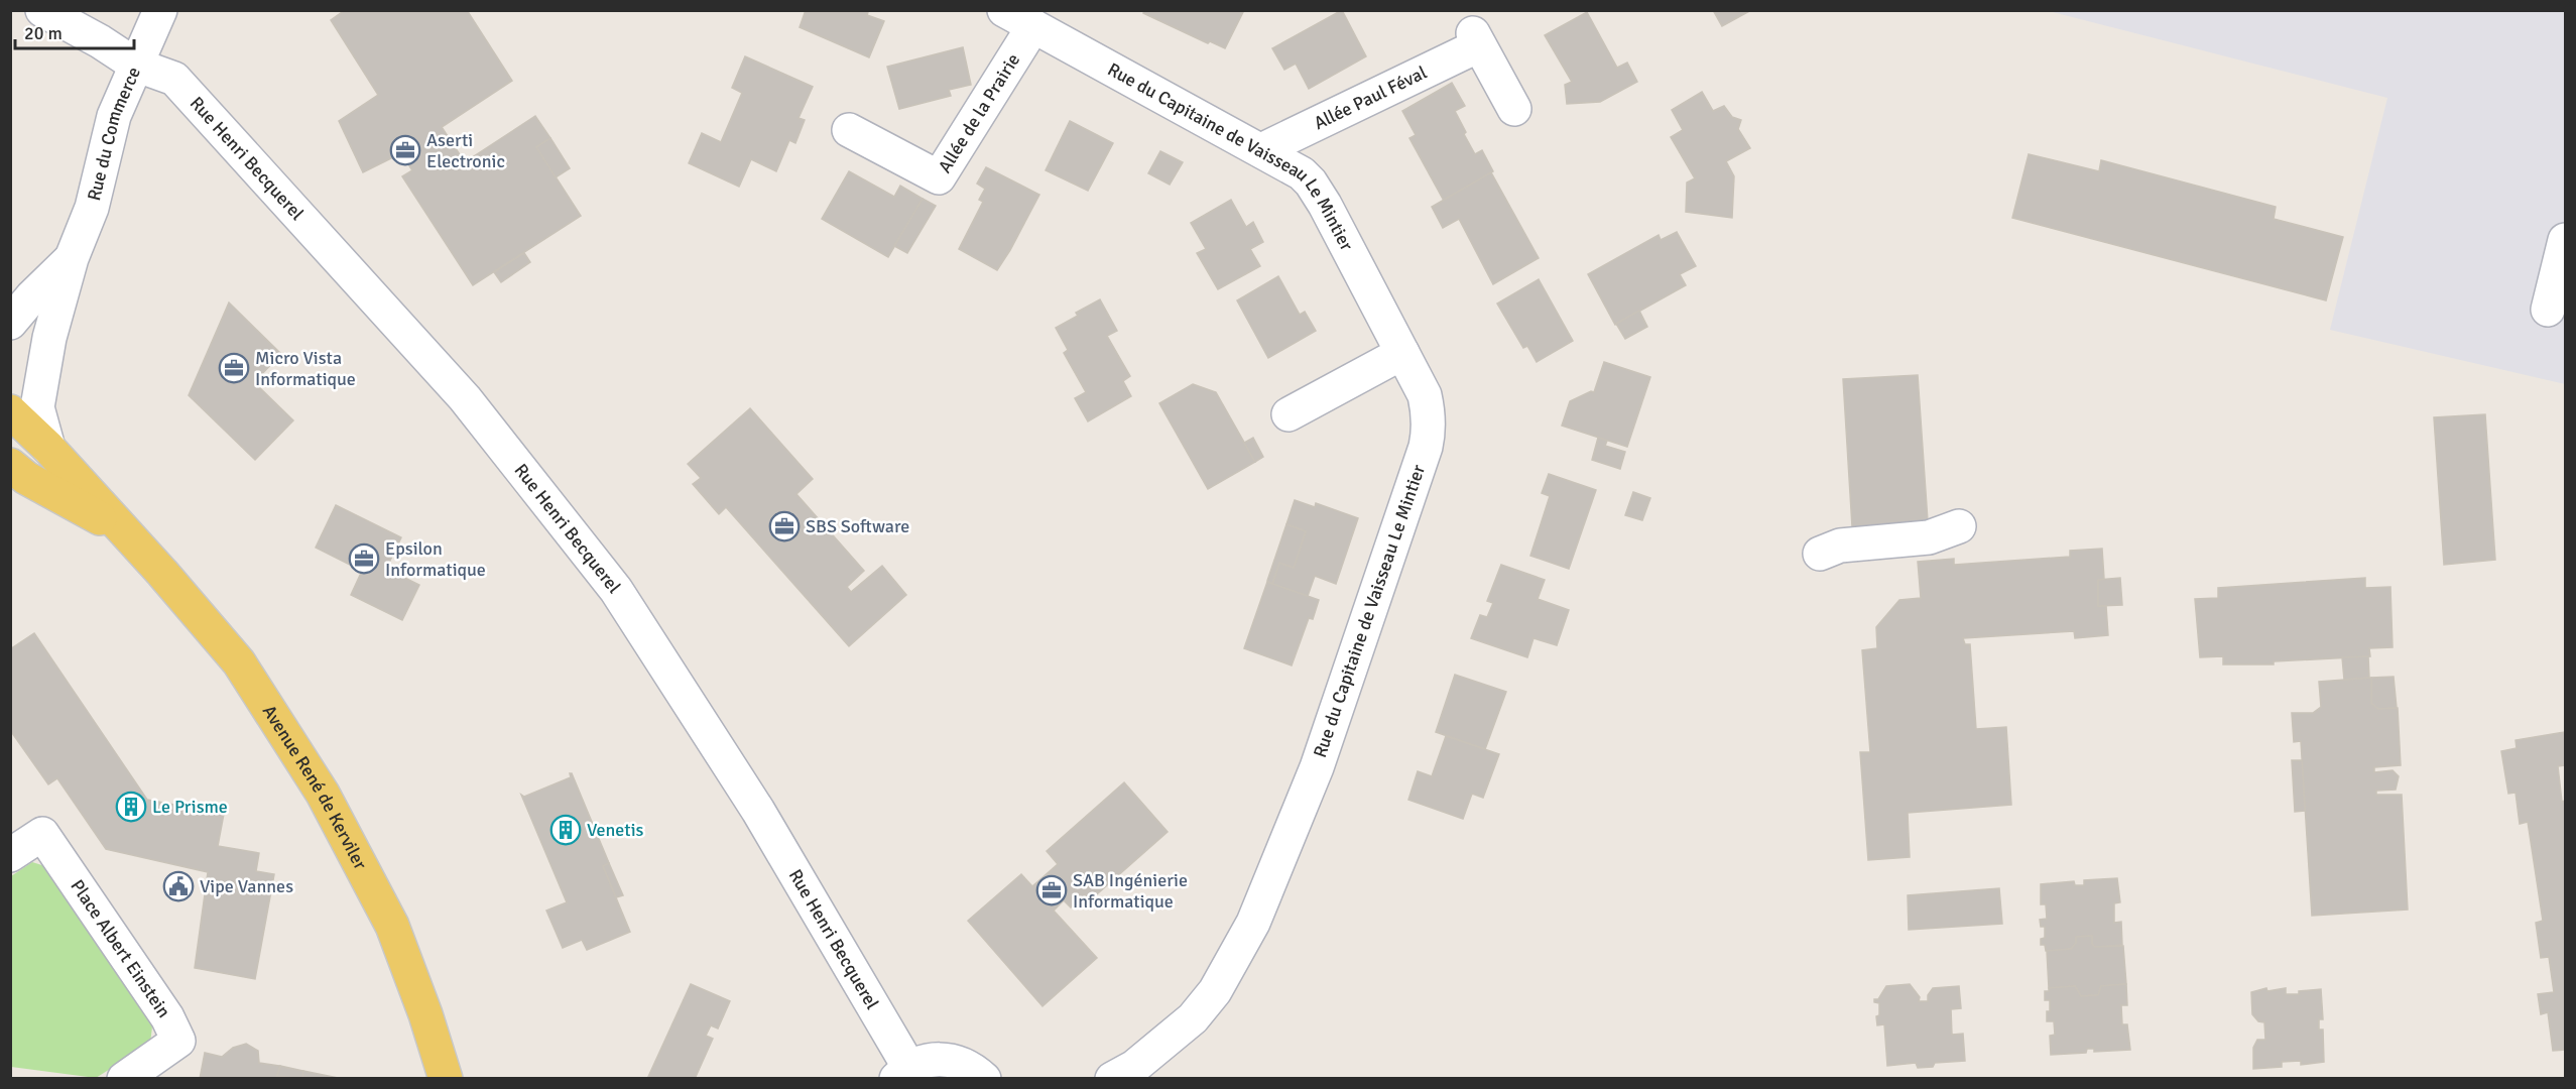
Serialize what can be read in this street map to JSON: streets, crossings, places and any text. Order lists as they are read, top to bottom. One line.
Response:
{"streets":{"main road":["Avenue René de Kerviler"],"street":["Allée Paul Féval","Allée de la Prairie","Rue du Commerce","Rue Henri Becquerel","Rue du Capitaine de Vaisseau Le Mintier","Place Albert Einstein"]},"crossings":[["Allée Paul Féval","Rue du Capitaine de Vaisseau Le Mintier"],["Allée de la Prairie","Rue du Capitaine de Vaisseau Le Mintier"],["Rue du Commerce","Rue Henri Becquerel"],["Rue du Commerce","Avenue René de Kerviler"]],"places":{"office":["Aserti Electronic","Micro Vista Informatique","SBS Software","Epsilon Informatique","SAB Ingénierie Informatique"],"building":["Le Prisme","Venetis"],"public building":["Vipe Vannes"]},"scale_bar":"20 m"}
